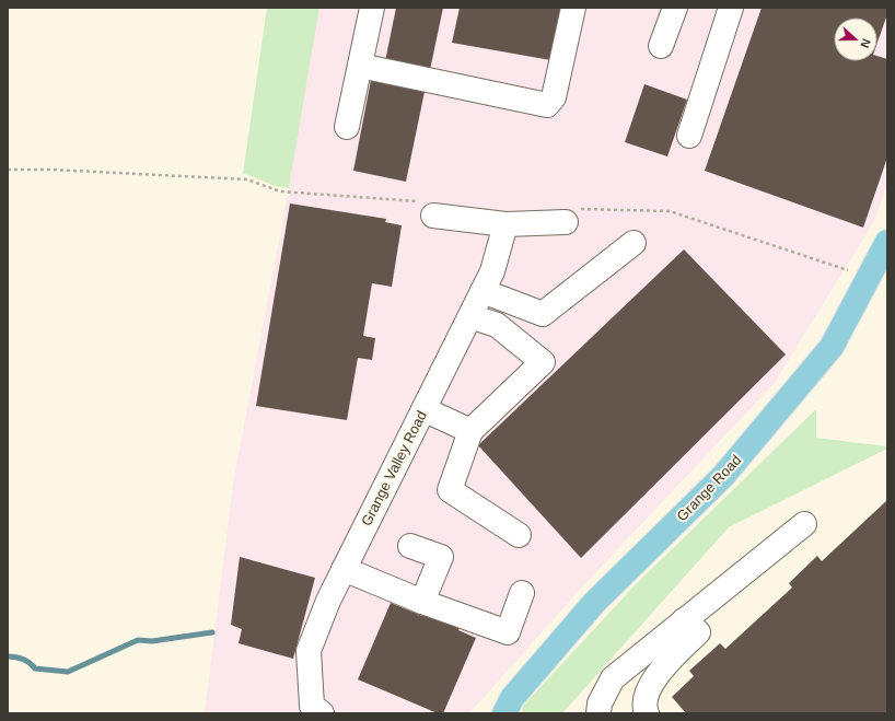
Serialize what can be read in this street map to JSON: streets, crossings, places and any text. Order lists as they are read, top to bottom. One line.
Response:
{"streets":{"main road":["Grange Road"],"street":["Grange Valley Road"]},"north":"right"}
